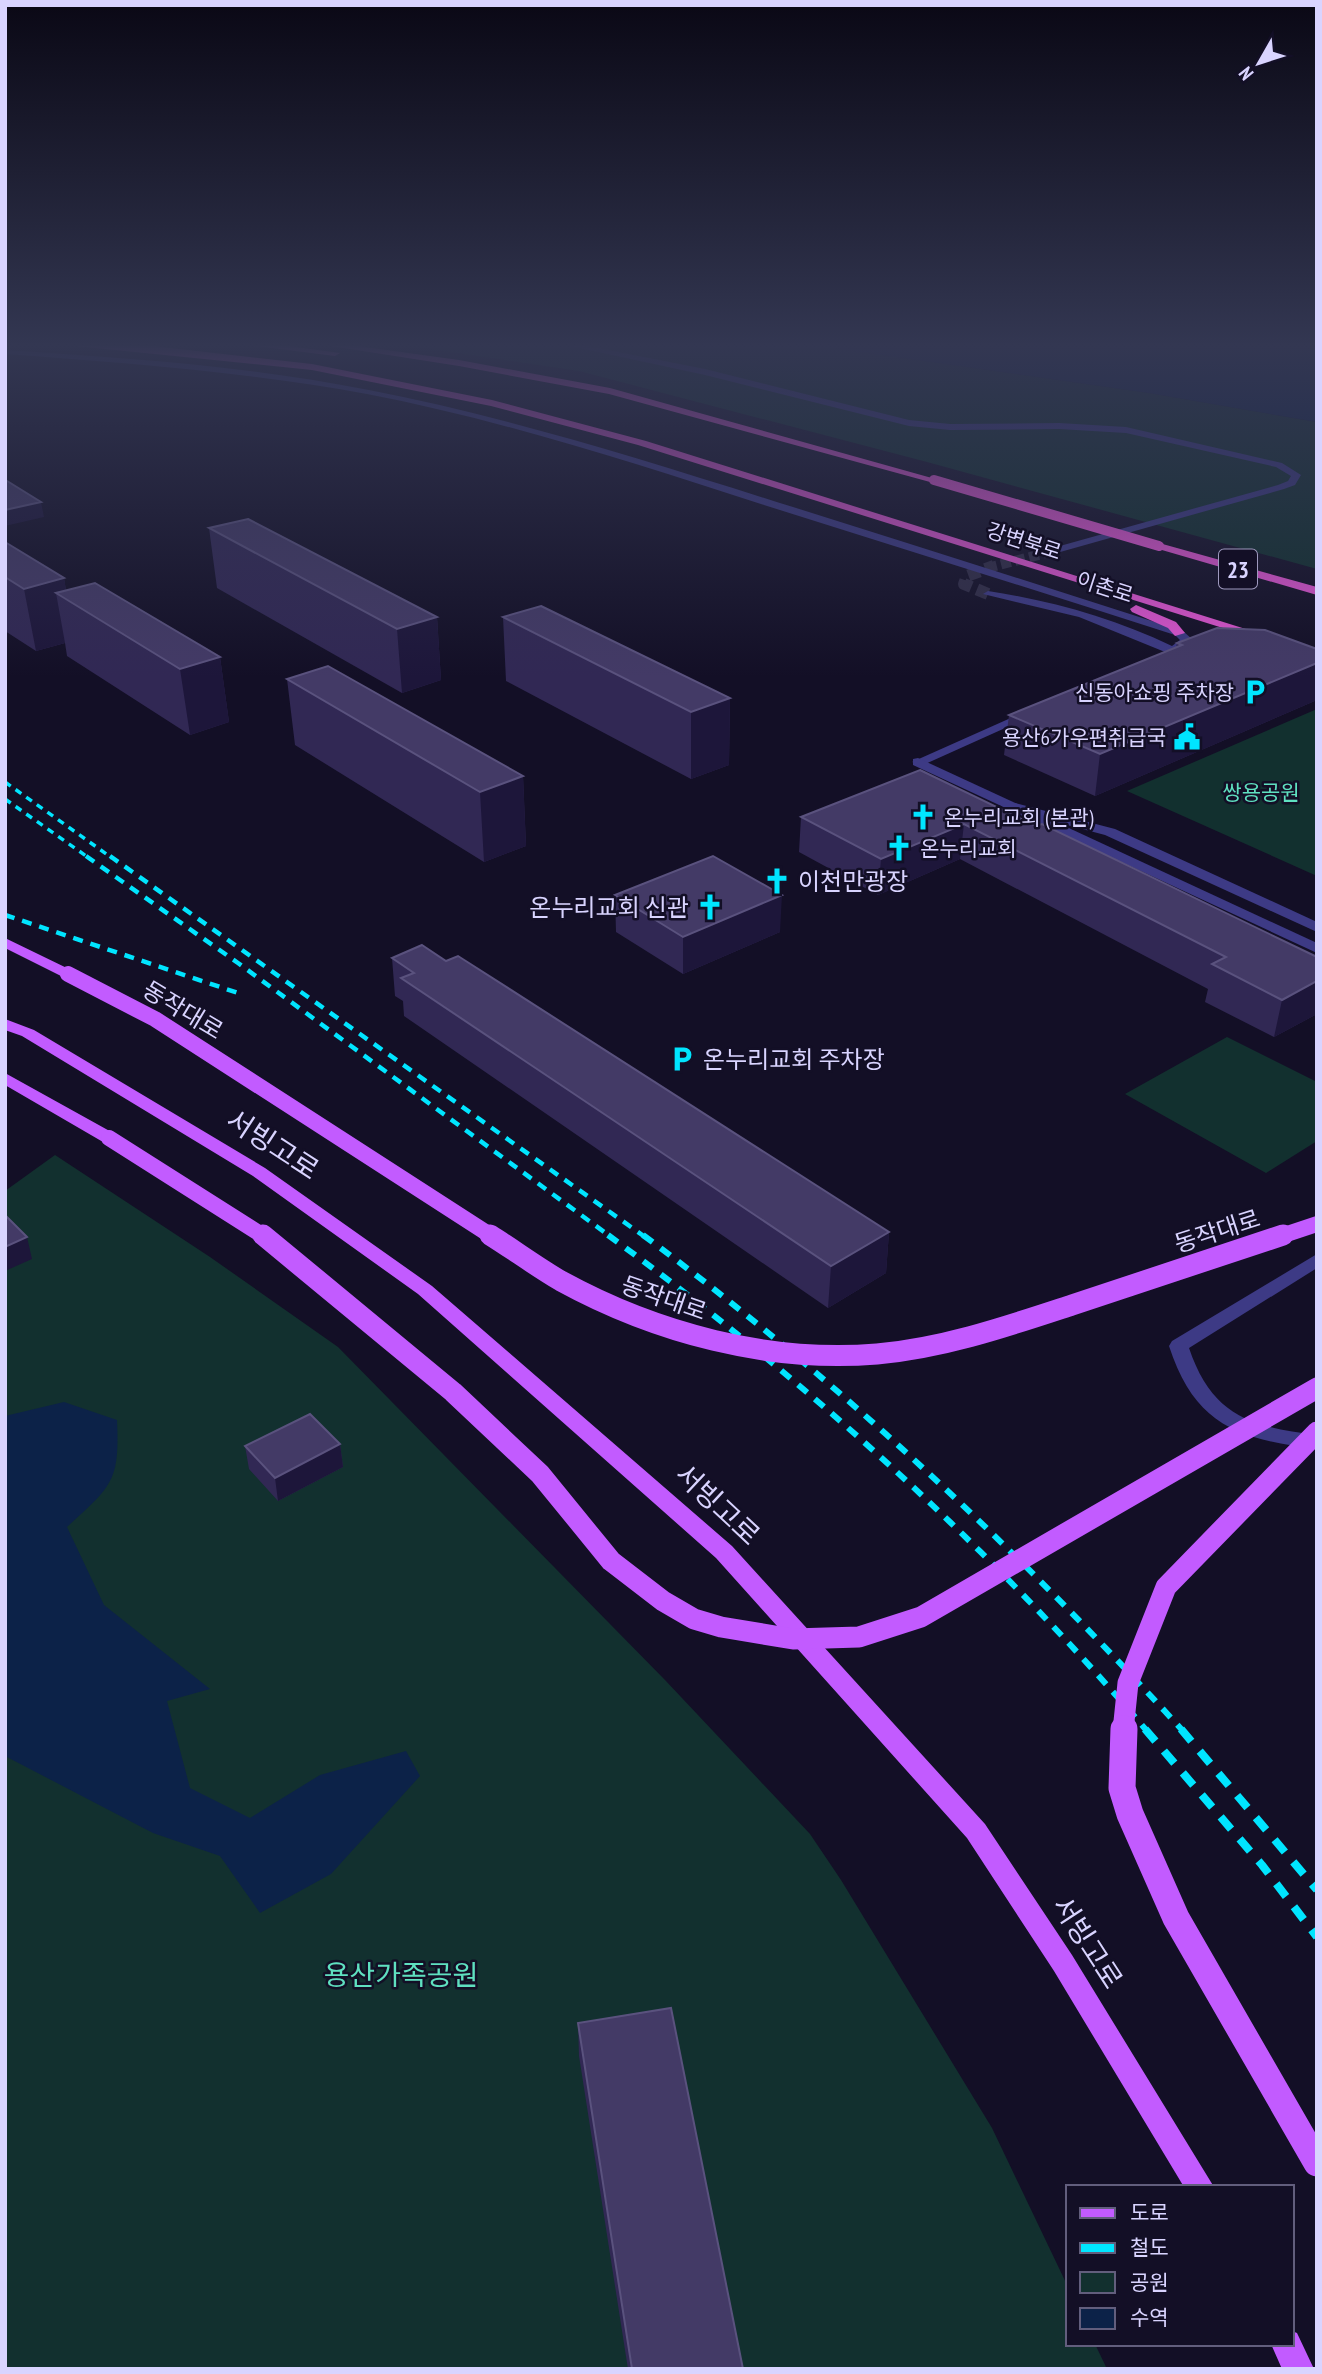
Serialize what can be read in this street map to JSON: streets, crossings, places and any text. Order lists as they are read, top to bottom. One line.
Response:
{"streets":{"highway":["강변북로","23"],"main road":["동작대로","서빙고로"],"street":["이촌로"]},"parks":["쌍용공원","용산가족공원"],"places":{"parking":["신동아쇼핑 주차장","온누리교회 주차장"],"public building":["용산6가우편취급국"],"church":["온누리교회 (본관)","온누리교회","이천만광장","온누리교회 신관"]},"legend":["도로","철도","공원","수역"],"north":"bottom left"}
